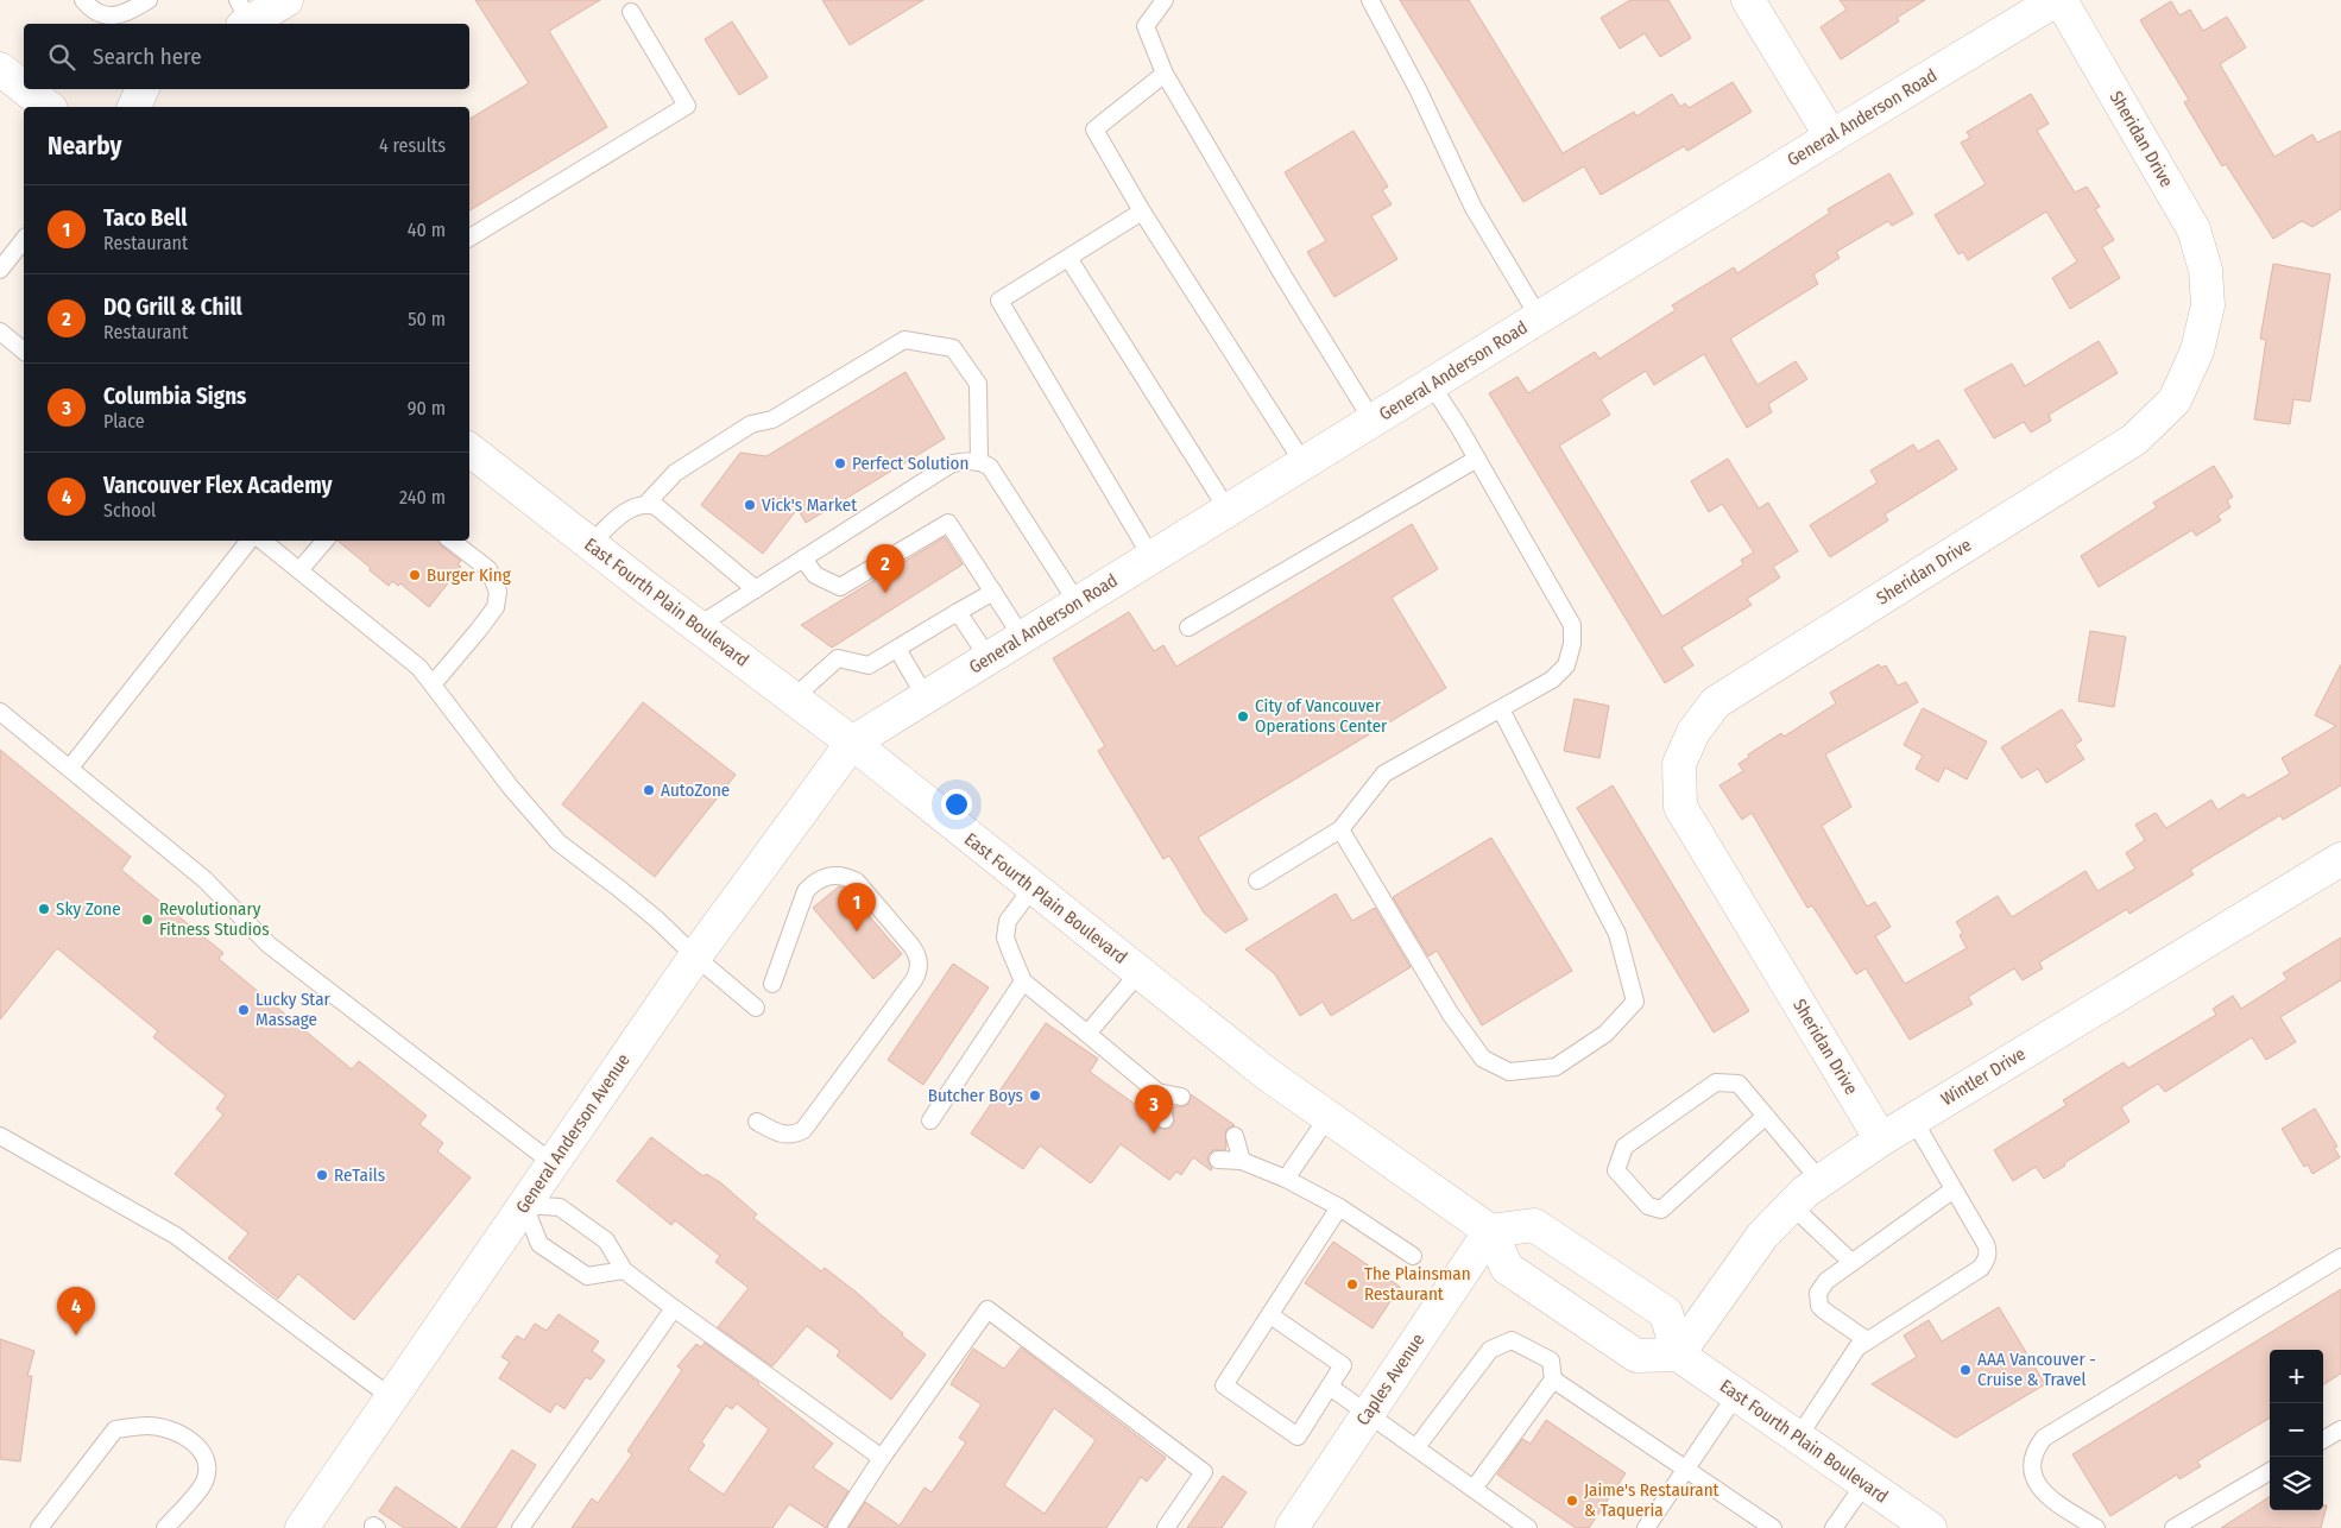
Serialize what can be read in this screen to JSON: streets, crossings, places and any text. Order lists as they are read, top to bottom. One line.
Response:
{"streets":{"street":["General Anderson Road","Sheridan Drive","East Fourth Plain Boulevard","Wintler Drive","General Anderson Avenue","Caples Avenue"]},"crossings":[["General Anderson Road","East Fourth Plain Boulevard"],["General Anderson Road","General Anderson Avenue"],["Sheridan Drive","Wintler Drive"],["East Fourth Plain Boulevard","Wintler Drive"],["East Fourth Plain Boulevard","General Anderson Avenue"],["East Fourth Plain Boulevard","Caples Avenue"]],"places":["Perfect Solution","Vick's Market","Burger King","City of Vancouver Operations Center","AutoZone","Sky Zone","Revolutionary Fitness Studios","Lucky Star Massage","Butcher Boys","ReTails","The Plainsman Restaurant","AAA Vancouver - Cruise & Travel","Jaime's Restaurant & Taqueria"],"page":{"search":"Search here","heading":["Nearby","4 results"],"list":[{"mark":"1","name":"Taco Bell","note":"Restaurant","value":"40 m"},{"mark":"2","name":"DQ Grill & Chill","note":"Restaurant","value":"50 m"},{"mark":"3","name":"Columbia Signs","note":"Place","value":"90 m"},{"mark":"4","name":"Vancouver Flex Academy","note":"School","value":"240 m"}],"pins":["2","1","3","4"],"map_buttons":["+","−"]}}
